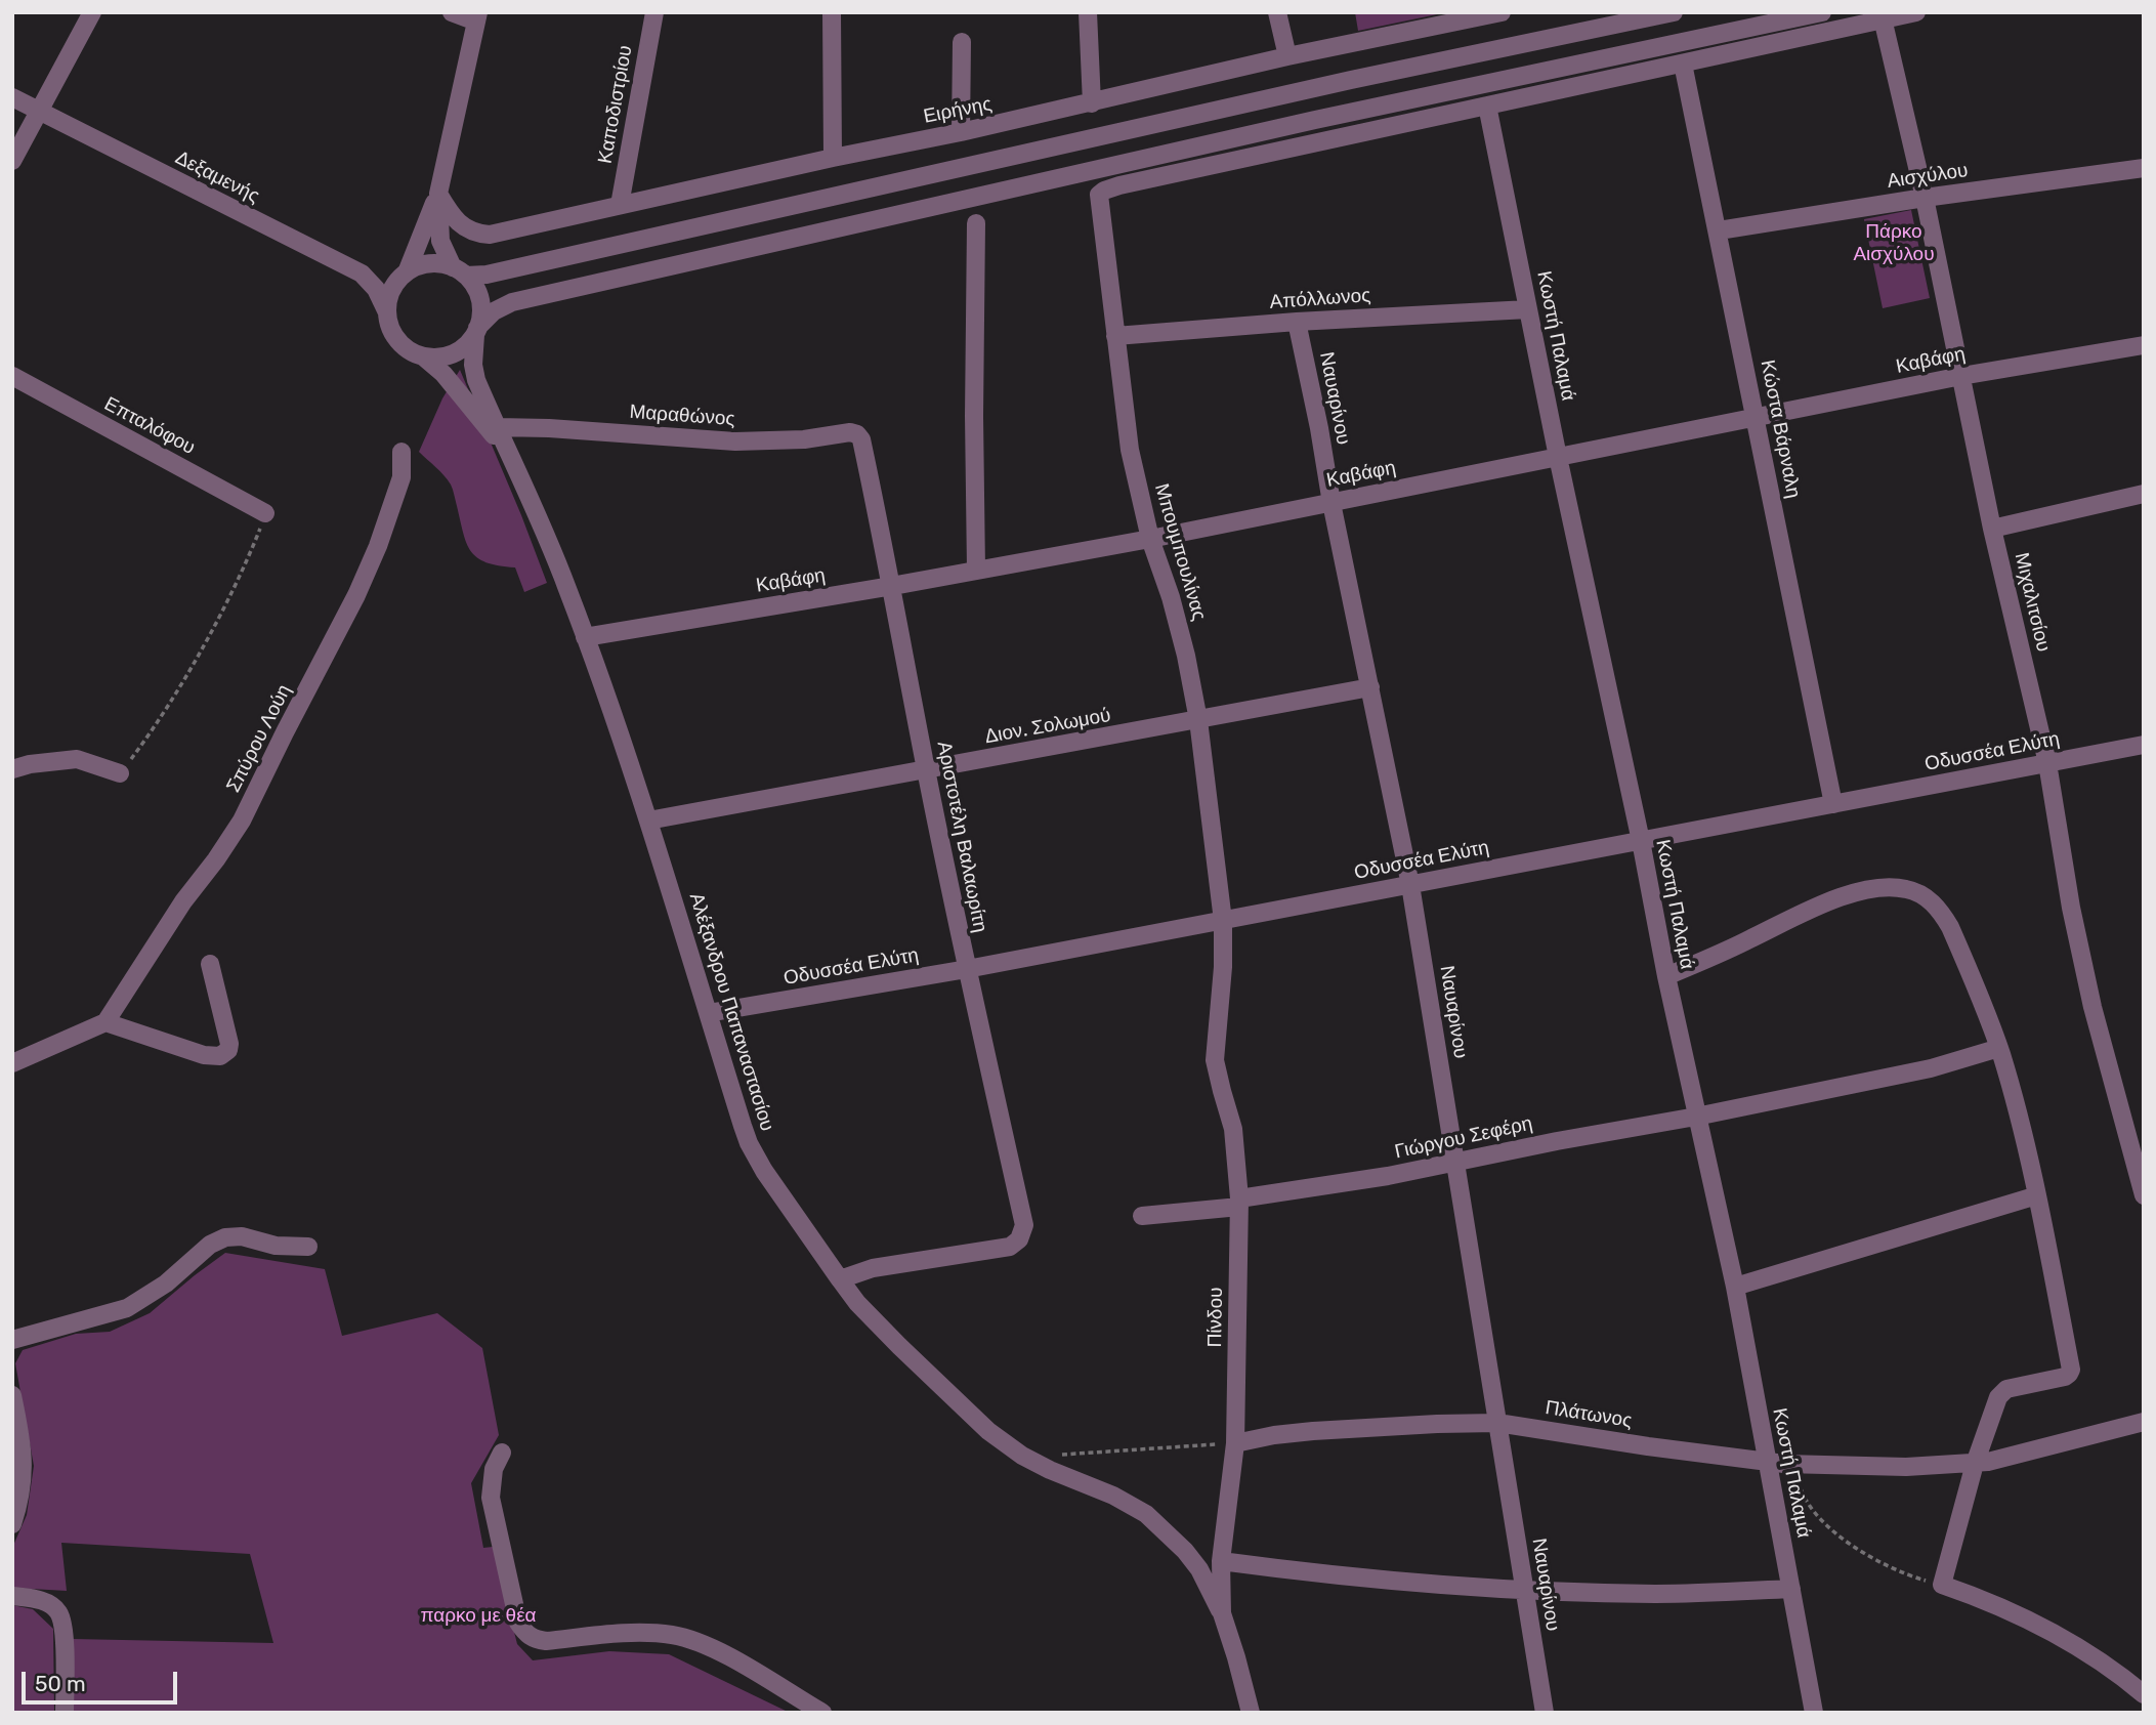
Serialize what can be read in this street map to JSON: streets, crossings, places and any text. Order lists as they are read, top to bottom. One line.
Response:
{"streets":{"street":["Καποδιστρίου","Ειρήνης","Αισχύλου","Δεξαμενής","Απόλλωνος","Κωστή Παλαμά","Καβάφη","Ναυαρίνου","Μαραθώνος","Επταλόφου","Κώστα Βάρναλη","Μπουμπουλίνας","Μιχαλιτσίου","Διον. Σολωμού","Σπύρου Λούη","Οδυσσέα Ελύτη","Αριστοτέλη Βαλαωρίτη","Αλέξανδρου Παπαναστασίου","Γιώργου Σεφέρη","Πίνδου","Πλάτωνος"]},"crossings":[["Καποδιστρίου","Ειρήνης"],["Αισχύλου","Κώστα Βάρναλη"],["Αισχύλου","Μιχαλιτσίου"],["Δεξαμενής","Αλέξανδρου Παπαναστασίου"],["Απόλλωνος","Κωστή Παλαμά"],["Απόλλωνος","Ναυαρίνου"],["Απόλλωνος","Μπουμπουλίνας"],["Κωστή Παλαμά","Καβάφη"],["Κωστή Παλαμά","Μπουμπουλίνας"],["Κωστή Παλαμά","Οδυσσέα Ελύτη"],["Κωστή Παλαμά","Γιώργου Σεφέρη"],["Κωστή Παλαμά","Πλάτωνος"],["Καβάφη","Ναυαρίνου"],["Καβάφη","Κώστα Βάρναλη"],["Καβάφη","Μπουμπουλίνας"],["Καβάφη","Μιχαλιτσίου"],["Καβάφη","Αριστοτέλη Βαλαωρίτη"],["Καβάφη","Αλέξανδρου Παπαναστασίου"],["Ναυαρίνου","Διον. Σολωμού"],["Ναυαρίνου","Οδυσσέα Ελύτη"],["Ναυαρίνου","Γιώργου Σεφέρη"],["Ναυαρίνου","Πλάτωνος"],["Μαραθώνος","Αριστοτέλη Βαλαωρίτη"],["Μαραθώνος","Αλέξανδρου Παπαναστασίου"],["Κώστα Βάρναλη","Οδυσσέα Ελύτη"],["Μπουμπουλίνας","Διον. Σολωμού"],["Μπουμπουλίνας","Οδυσσέα Ελύτη"],["Μπουμπουλίνας","Πίνδου"],["Μιχαλιτσίου","Οδυσσέα Ελύτη"],["Διον. Σολωμού","Αριστοτέλη Βαλαωρίτη"],["Διον. Σολωμού","Αλέξανδρου Παπαναστασίου"],["Οδυσσέα Ελύτη","Αριστοτέλη Βαλαωρίτη"],["Οδυσσέα Ελύτη","Αλέξανδρου Παπαναστασίου"],["Οδυσσέα Ελύτη","Πίνδου"],["Αριστοτέλη Βαλαωρίτη","Αλέξανδρου Παπαναστασίου"],["Αλέξανδρου Παπαναστασίου","Πίνδου"],["Γιώργου Σεφέρη","Πίνδου"],["Πίνδου","Πλάτωνος"]],"parks":["Πάρκο Αισχύλου","παρκο με θέα"],"scale_bar":"50 m"}
